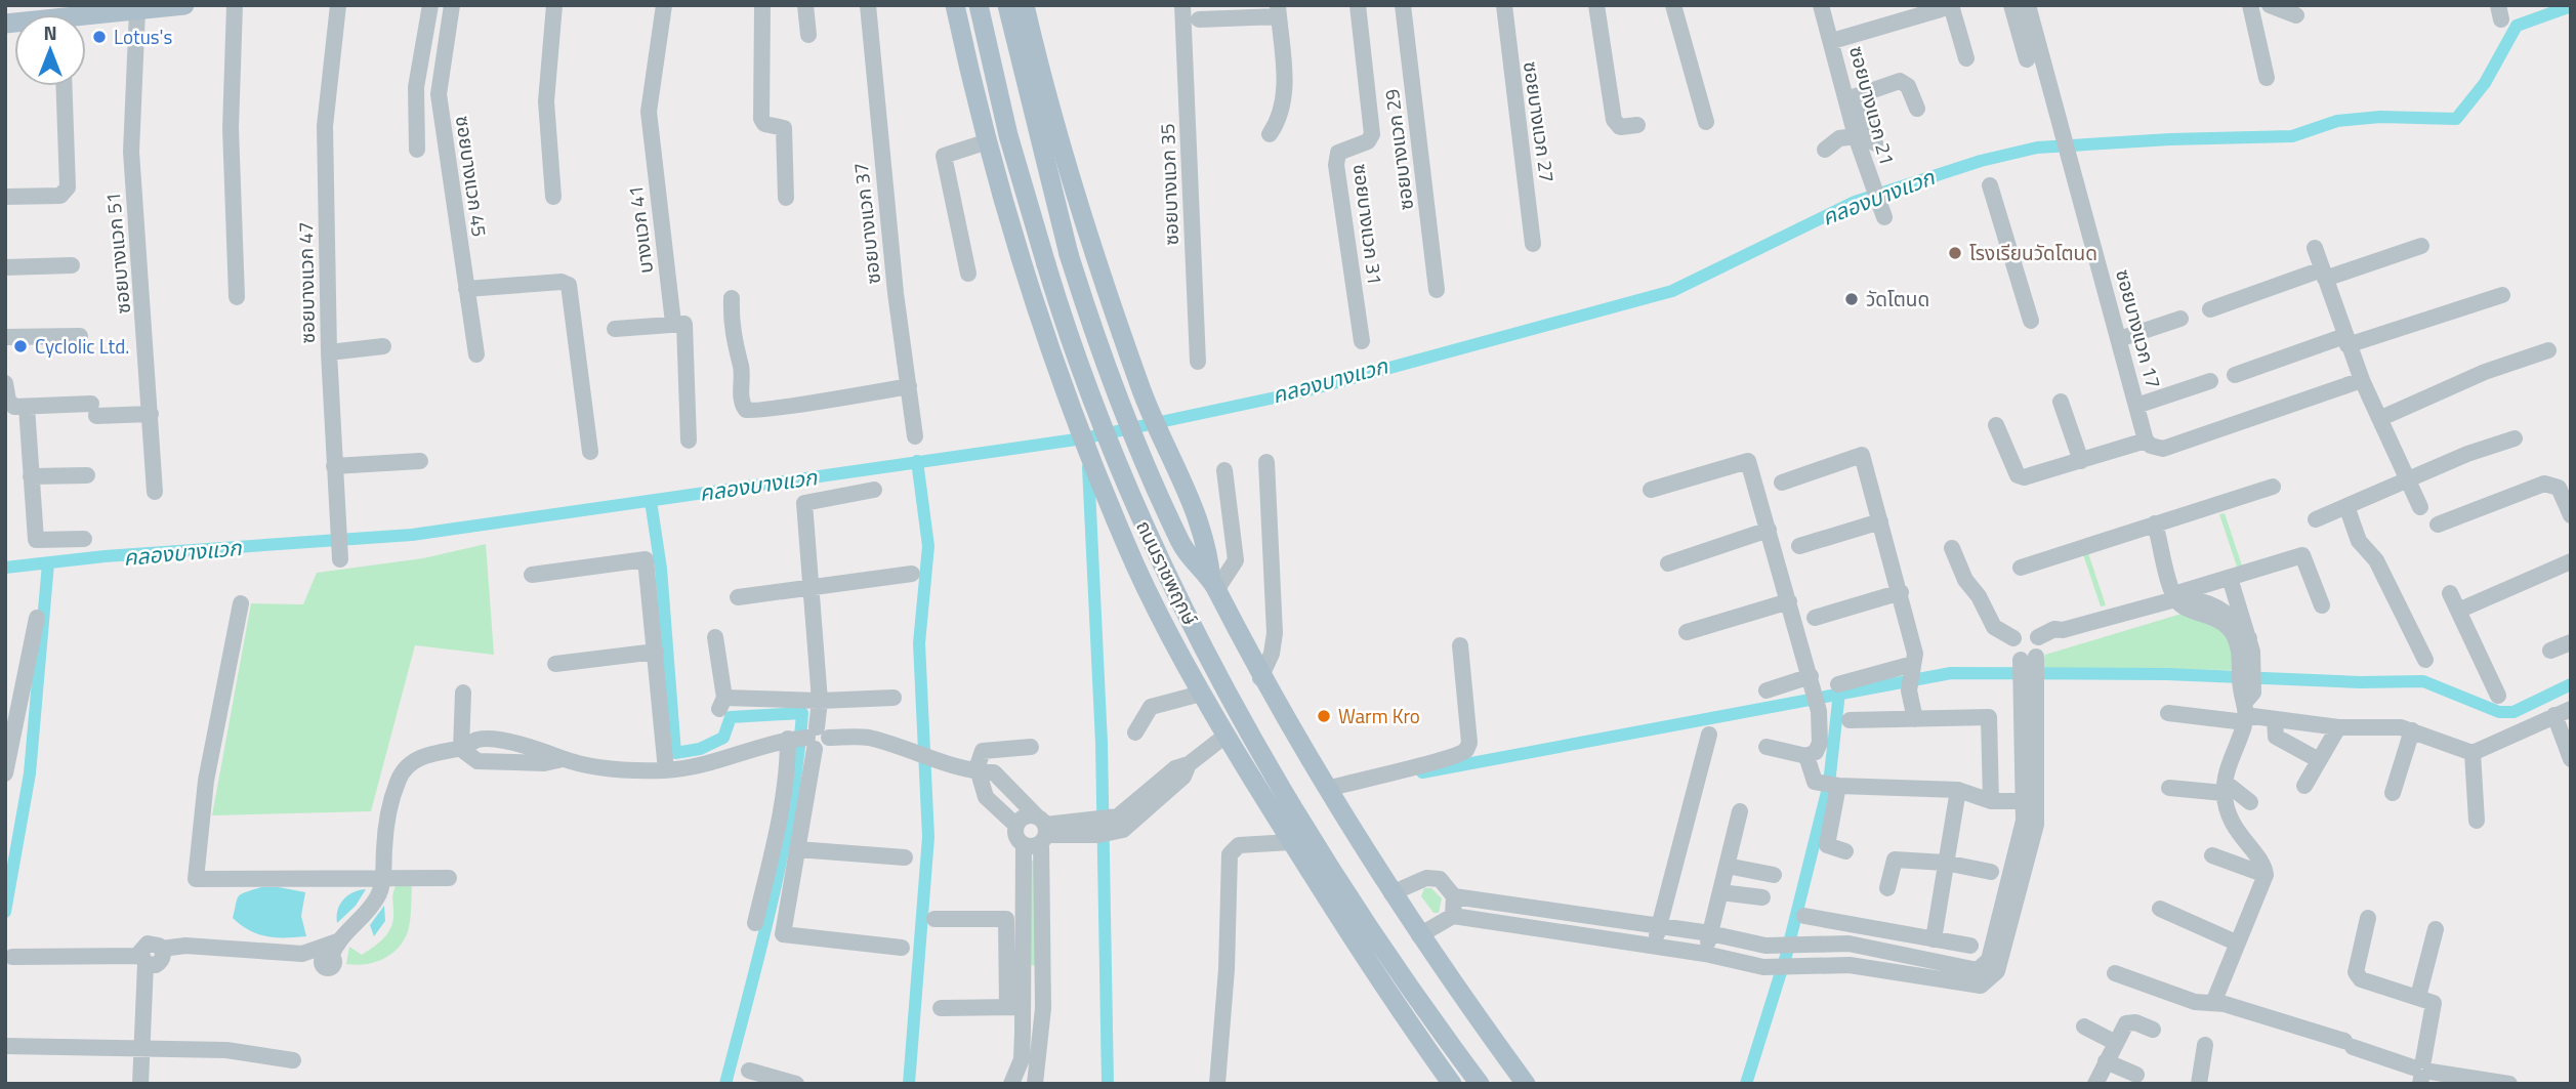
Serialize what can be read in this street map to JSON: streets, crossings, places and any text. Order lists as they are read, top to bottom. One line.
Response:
{"streets":{"main road":["ถนนราชพฤกษ์"],"street":["ซอยบางแวก 21","ซอยบางแวก 27","ซอยบางแวก 29","ซอยบางแวก 45","ซอยบางแวก 35","ซอยบางแวก 37","ซอยบางแวก 31","บางแวก 41","ซอยบางแวก 51","ซอยบางแวก 47","ซอยบางแวก 17"]},"water":["คลองบางแวก"],"places":["Lotus's","โรงเรียนวัดโตนด","วัดโตนด","Cyclolic Ltd.","Warm Kro"],"north":"top"}
